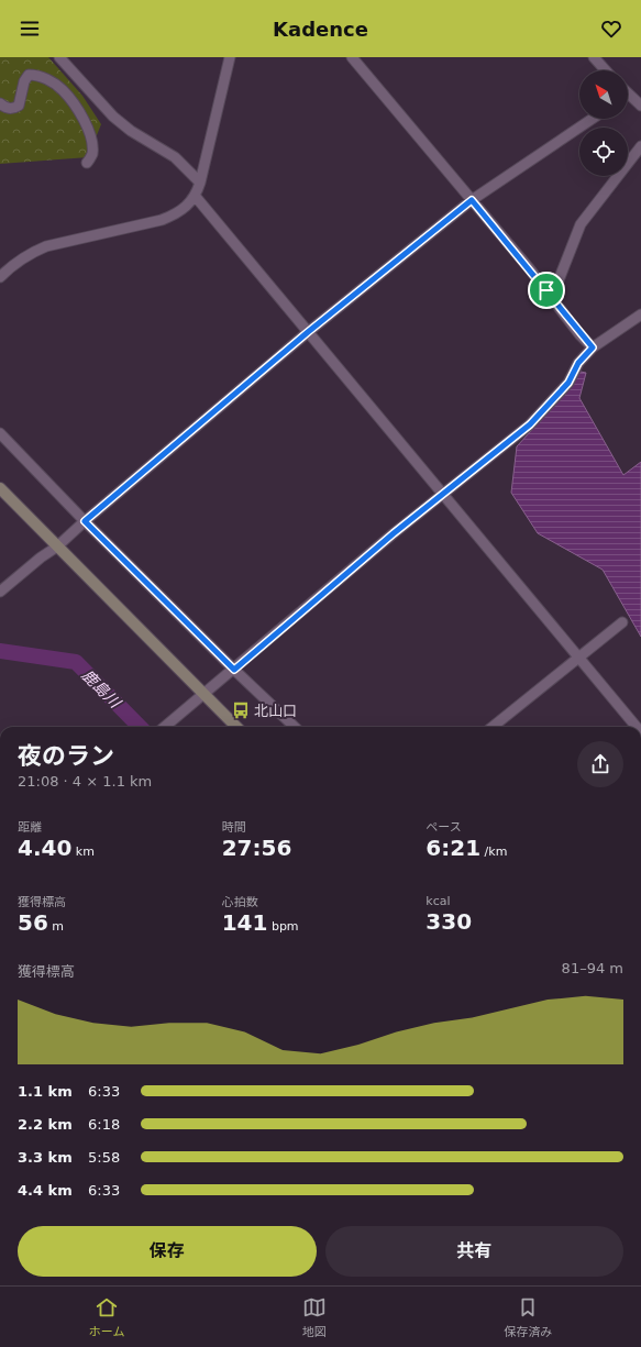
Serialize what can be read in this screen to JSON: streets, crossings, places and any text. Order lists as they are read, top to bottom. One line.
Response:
{"water":["鹿島川"],"places":{"bus stop":["北山口"]},"north":"top left","page":{"header":"Kadence","heading":["夜のラン","21:08 · 4 × 1.1 km"],"stats":[["距離","4.40 km"],["時間","27:56"],["ペース","6:21 /km"],["獲得標高","56 m"],["心拍数","141 bpm"],["kcal","330"]],"chart":["獲得標高","81–94 m"],"list":[{"name":"1.1 km","note":"6:33"},{"name":"2.2 km","note":"6:18"},{"name":"3.3 km","note":"5:58"},{"name":"4.4 km","note":"6:33"}],"buttons":["保存","共有"],"tabs":["ホーム","地図","保存済み"]}}
